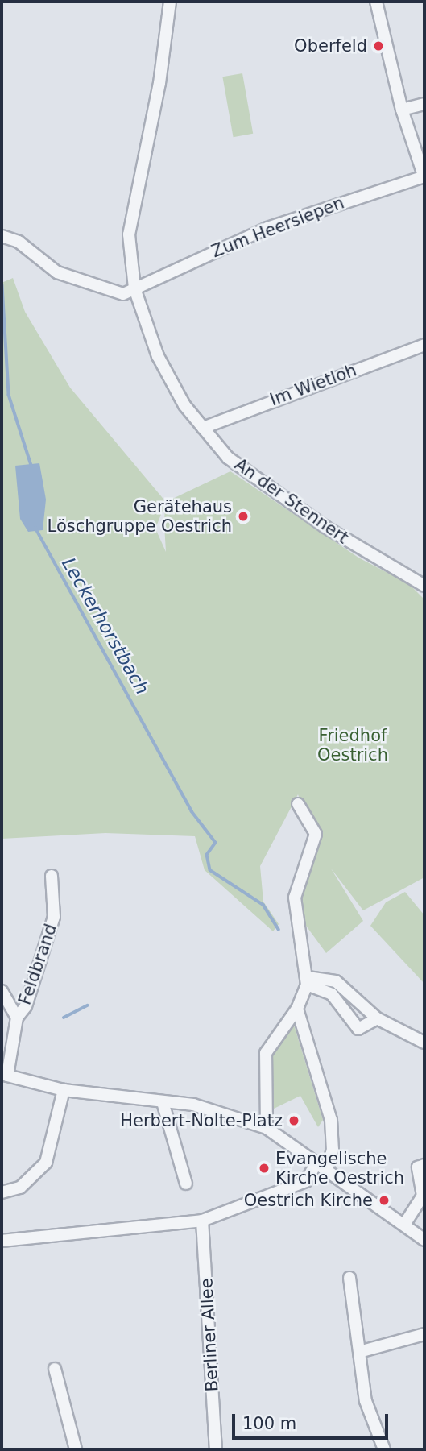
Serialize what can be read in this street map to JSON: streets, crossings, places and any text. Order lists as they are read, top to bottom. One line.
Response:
{"streets":{"street":["Zum Heersiepen","Im Wietloh","An der Stennert","Feldbrand","Berliner Allee"]},"crossings":[["Zum Heersiepen","An der Stennert"],["Im Wietloh","An der Stennert"]],"water":["Leckerhorstbach"],"parks":["Friedhof Oestrich"],"places":["Oberfeld","Gerätehaus Löschgruppe Oestrich","Herbert-Nolte-Platz","Evangelische Kirche Oestrich","Oestrich Kirche"],"scale_bar":"100 m"}
